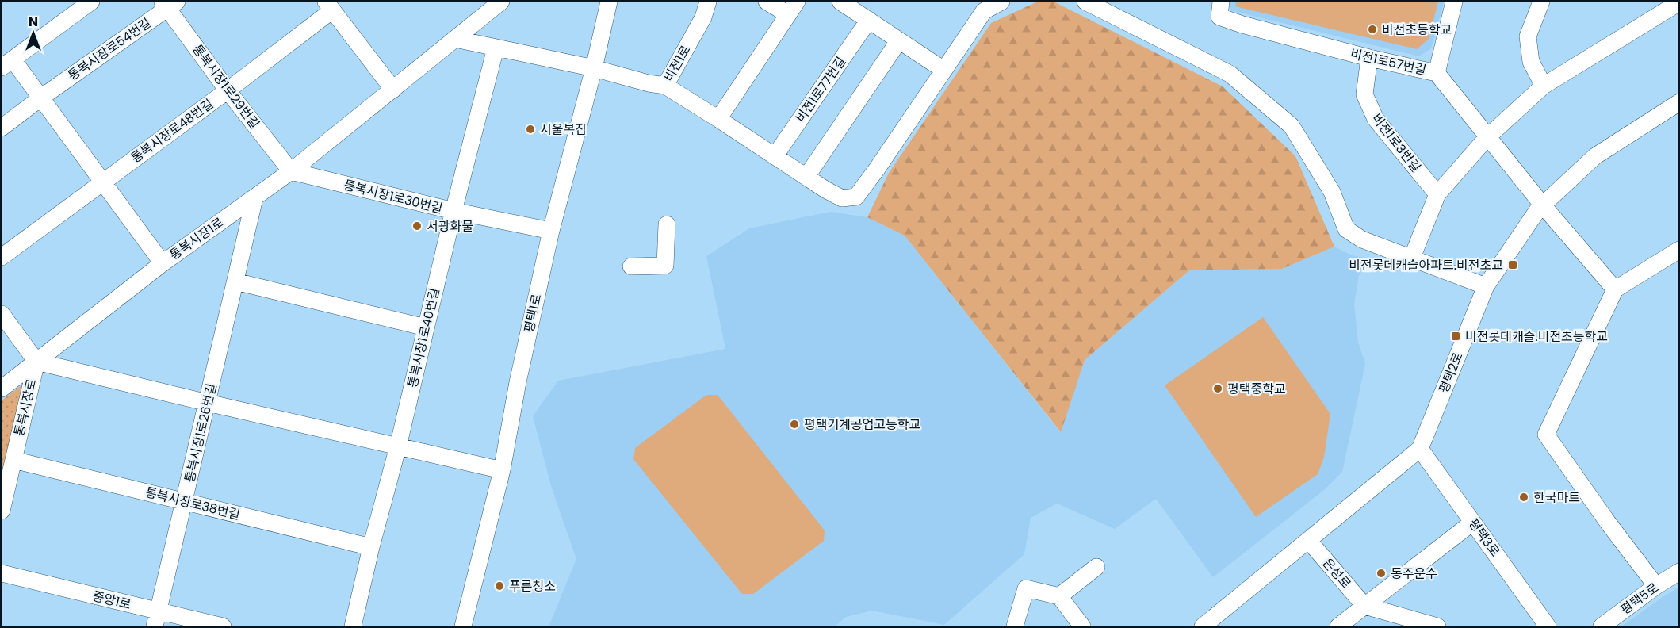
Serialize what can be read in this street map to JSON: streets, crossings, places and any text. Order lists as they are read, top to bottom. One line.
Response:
{"streets":{"street":["통복시장로54번길","비전1로57번길","비전1로","통복시장1로29번길","비전1로77번길","통복시장로48번길","비전1로3번길","통복시장1로30번길","통복시장1로","평택1로","통복시장1로40번길","평택2로","통복시장로","통복시장1로26번길","통복시장로38번길","평택3로","은성로","평택5로","중앙1로"]},"crossings":[["통복시장로54번길","통복시장1로29번길"],["비전1로57번길","비전1로3번길"],["비전1로57번길","평택2로"],["비전1로","평택1로"],["통복시장1로29번길","통복시장로48번길"],["통복시장1로29번길","통복시장1로30번길"],["통복시장1로29번길","통복시장1로"],["통복시장1로30번길","통복시장1로"],["통복시장1로30번길","평택1로"],["통복시장1로30번길","통복시장1로40번길"],["통복시장1로","통복시장로"],["통복시장1로","통복시장1로26번길"],["통복시장1로40번길","통복시장로38번길"],["평택2로","평택3로"],["평택2로","은성로"],["통복시장로","통복시장로38번길"],["통복시장1로26번길","통복시장로38번길"],["통복시장1로26번길","중앙1로"]],"places":{"other":["비전초등학교","서울복집","서광화물","평택중학교","평택기계공업고등학교","한국마트","동주운수","푸른청소"],"transit":["비전롯데캐슬아파트.비전초교","비전롯데캐슬.비전초등학교"]},"north":"top"}
